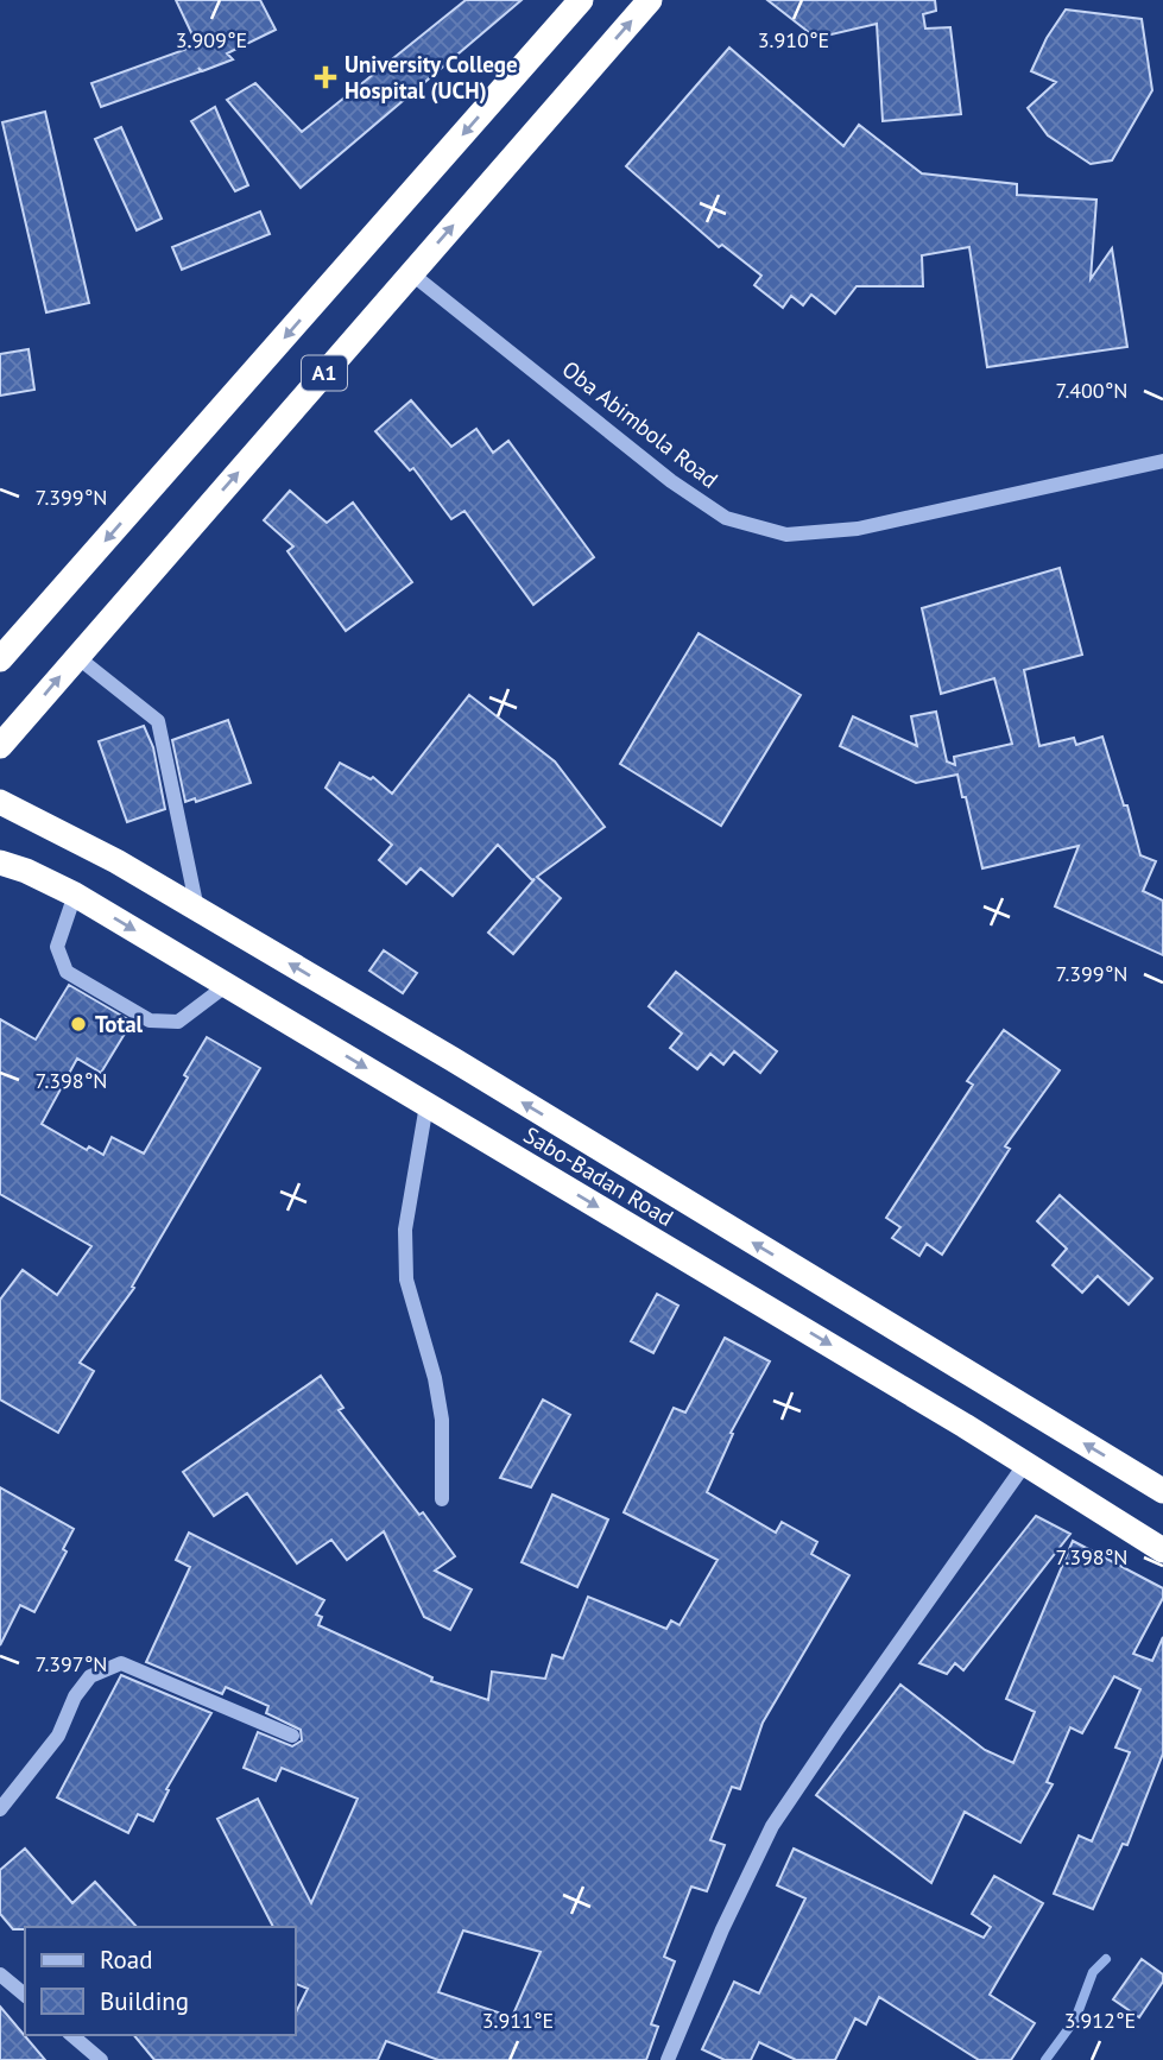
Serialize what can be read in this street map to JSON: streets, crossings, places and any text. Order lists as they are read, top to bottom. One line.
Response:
{"streets":{"highway":["A1","Sabo-Badan Road"],"street":["Oba Abimbola Road"]},"crossings":[["A1","Oba Abimbola Road"]],"places":{"health":["University College Hospital (UCH)"],"other":["Total"]},"legend":["Road","Building"],"coordinates":["3.909°E","3.910°E","7.400°N","7.399°N","7.398°N","7.397°N","3.911°E","3.912°E"]}
